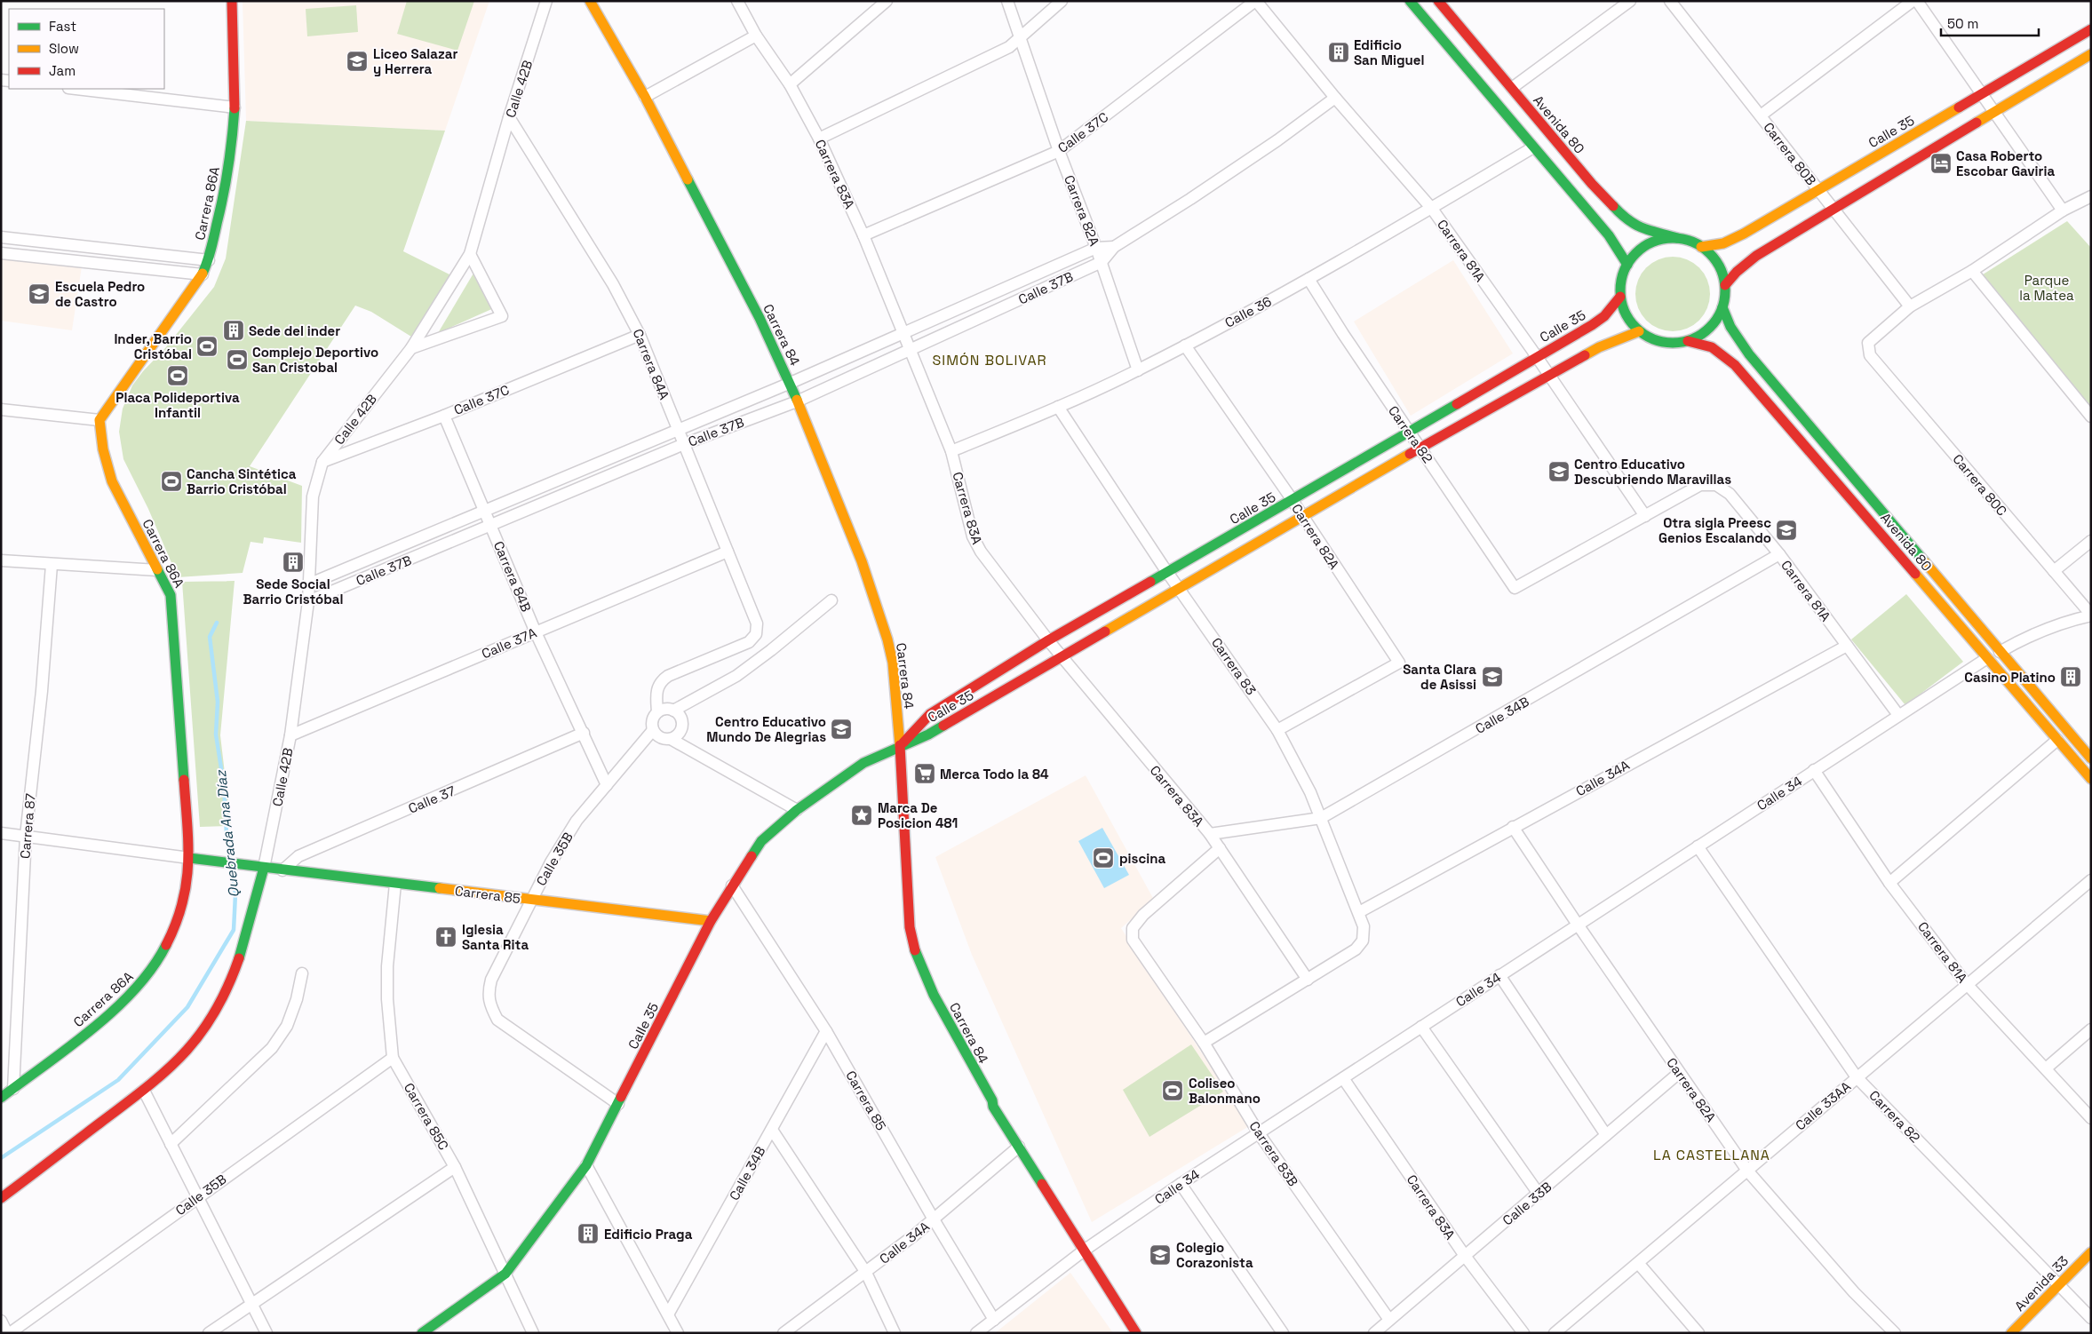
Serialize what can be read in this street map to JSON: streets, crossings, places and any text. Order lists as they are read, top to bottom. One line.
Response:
{"streets":{"street":["Calle 42B","Avenida 80","Calle 35","Calle 37C","Carrera 80B","Carrera 83A","Carrera 86A","Carrera 82A","Carrera 81A","Calle 37B","Calle 36","Carrera 84","Carrera 84A","Carrera 82","Carrera 80C","Carrera 84B","Calle 37A","Carrera 83","Calle 34B","Calle 34A","Calle 34","Calle 37","Carrera 87","Calle 35B","Carrera 85","Calle 33AA","Carrera 85C","Carrera 83B","Calle 33B","Avenida 33"]},"crossings":[["Calle 42B","Calle 37C"],["Calle 42B","Calle 37B"],["Calle 42B","Carrera 84A"],["Calle 42B","Calle 37A"],["Calle 42B","Carrera 85"],["Avenida 80","Calle 35"],["Avenida 80","Calle 34"],["Calle 35","Carrera 80B"],["Calle 35","Carrera 83A"],["Calle 35","Carrera 82A"],["Calle 35","Carrera 81A"],["Calle 35","Carrera 84"],["Calle 35","Carrera 82"],["Calle 35","Carrera 83"],["Calle 35","Calle 35B"],["Calle 35","Carrera 85"],["Calle 35","Carrera 85C"],["Calle 37C","Carrera 83A"],["Calle 37C","Carrera 82A"],["Calle 37C","Carrera 81A"],["Calle 37C","Carrera 84A"],["Calle 37C","Carrera 84B"],["Carrera 80B","Carrera 80C"],["Carrera 83A","Calle 37B"],["Carrera 83A","Calle 36"],["Carrera 83A","Carrera 83"],["Carrera 83A","Calle 34B"],["Carrera 83A","Calle 34"],["Carrera 83A","Carrera 83B"],["Carrera 83A","Calle 33B"],["Carrera 86A","Carrera 87"],["Carrera 82A","Calle 37B"],["Carrera 82A","Calle 36"],["Carrera 82A","Carrera 83"],["Carrera 82A","Calle 34A"],["Carrera 82A","Calle 34"],["Carrera 82A","Calle 33AA"],["Carrera 82A","Calle 33B"],["Carrera 81A","Calle 37B"],["Carrera 81A","Calle 36"],["Carrera 81A","Carrera 82"],["Carrera 81A","Calle 34B"],["Carrera 81A","Calle 34A"],["Carrera 81A","Calle 34"],["Carrera 81A","Calle 33AA"],["Calle 37B","Carrera 84"],["Calle 37B","Carrera 84A"],["Calle 37B","Carrera 84B"],["Calle 36","Carrera 82"],["Calle 36","Carrera 83"],["Carrera 84","Calle 34A"],["Carrera 84","Calle 34"],["Carrera 84A","Calle 37A"],["Carrera 84A","Calle 35B"],["Carrera 82","Calle 34"],["Carrera 82","Calle 33AA"],["Carrera 82","Avenida 33"],["Carrera 84B","Calle 37A"],["Carrera 84B","Calle 37"],["Carrera 84B","Calle 35B"],["Carrera 83","Calle 34B"],["Carrera 83","Calle 34A"],["Calle 34B","Carrera 85"],["Calle 34A","Carrera 85"],["Calle 34","Carrera 85"],["Calle 34","Carrera 83B"],["Calle 37","Carrera 85"],["Calle 35B","Carrera 85"],["Calle 35B","Carrera 85C"],["Carrera 85","Carrera 85C"],["Carrera 83B","Calle 33B"]],"districts":["SIMÓN BOLIVAR","LA CASTELLANA"],"water":["Quebrada Ana Díaz"],"parks":["Parque la Matea"],"places":{"building":["Edificio San Miguel","Sede del inder","Sede Social Barrio Cristóbal","Casino Platino","Edificio Praga"],"school or university":["Liceo Salazar y Herrera","Escuela Pedro de Castro","Centro Educativo Descubriendo Maravillas","Otra sigla Preesc Genios Escalando","Santa Clara de Asissi","Centro Educativo Mundo De Alegrias","Colegio Corazonista"],"hotel":["Casa Roberto Escobar Gaviria"],"sports":["Inder, Barrio Cristóbal","Complejo Deportivo San Cristobal","Placa Polideportiva Infantil","Cancha Sintética Barrio Cristóbal","piscina","Coliseo Balonmano"],"supermarket":["Merca Todo la 84"],"place":["Marca De Posicion 481"],"church":["Iglesia Santa Rita"]},"legend":["Fast","Slow","Jam"],"scale_bar":"50 m"}
